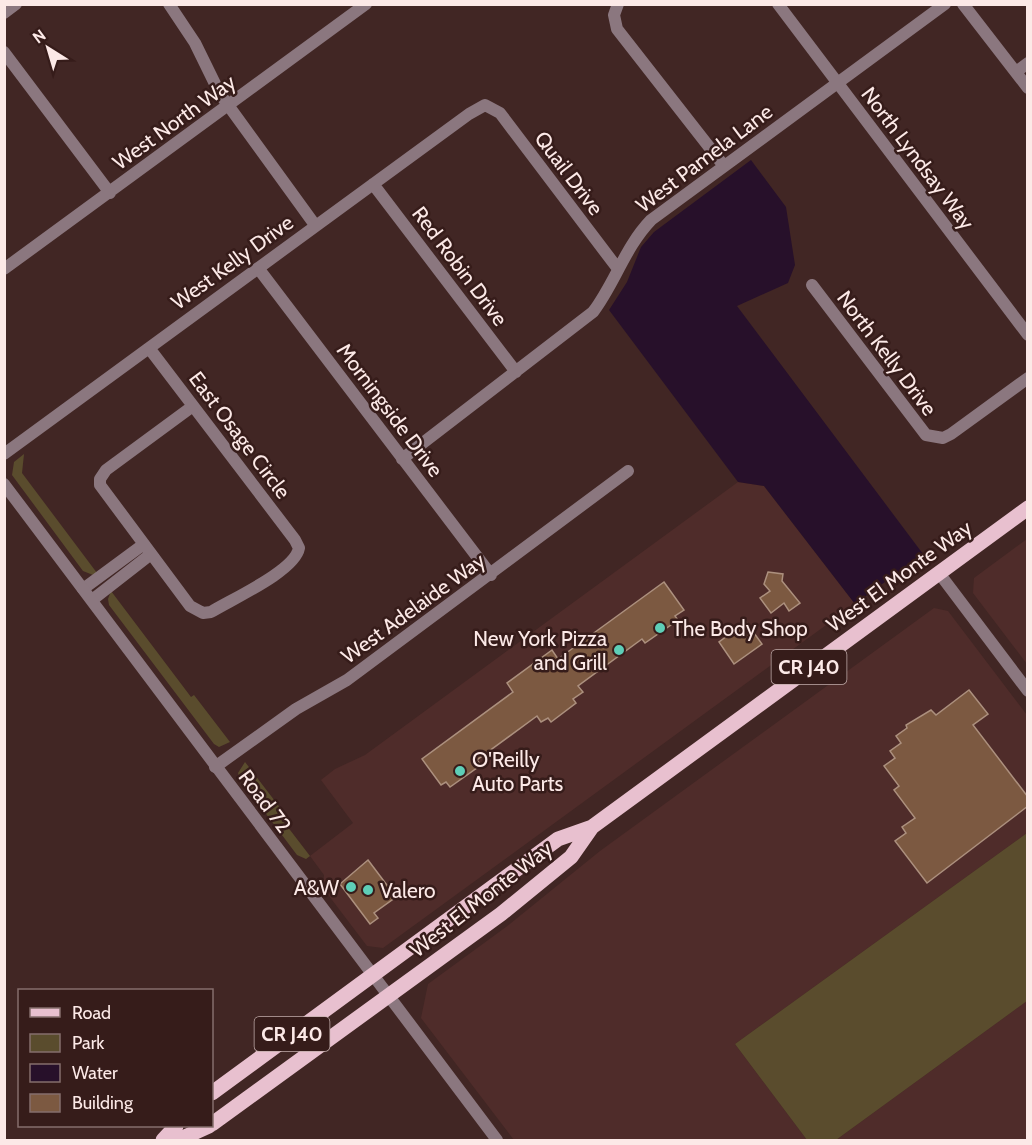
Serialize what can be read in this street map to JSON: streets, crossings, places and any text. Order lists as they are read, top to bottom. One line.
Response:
{"streets":{"main road":["West El Monte Way","CR J40"],"street":["West North Way","West Pamela Lane","North Lyndsay Way","Quail Drive","West Kelly Drive","Red Robin Drive","North Kelly Drive","Morningside Drive","East Osage Circle","West Adelaide Way","Road 72"]},"crossings":[["West Pamela Lane","North Lyndsay Way"],["West Pamela Lane","Quail Drive"],["West Pamela Lane","Red Robin Drive"],["West Pamela Lane","Morningside Drive"],["Quail Drive","West Kelly Drive"],["West Kelly Drive","Red Robin Drive"],["West Kelly Drive","Morningside Drive"],["West Kelly Drive","East Osage Circle"],["Morningside Drive","West Adelaide Way"],["West El Monte Way","CR J40"],["West El Monte Way","Road 72"],["West Adelaide Way","Road 72"],["CR J40","Road 72"]],"places":["The Body Shop","New York Pizza and Grill","O'Reilly Auto Parts","A&W","Valero"],"legend":["Road","Park","Water","Building"],"north":"top left"}
